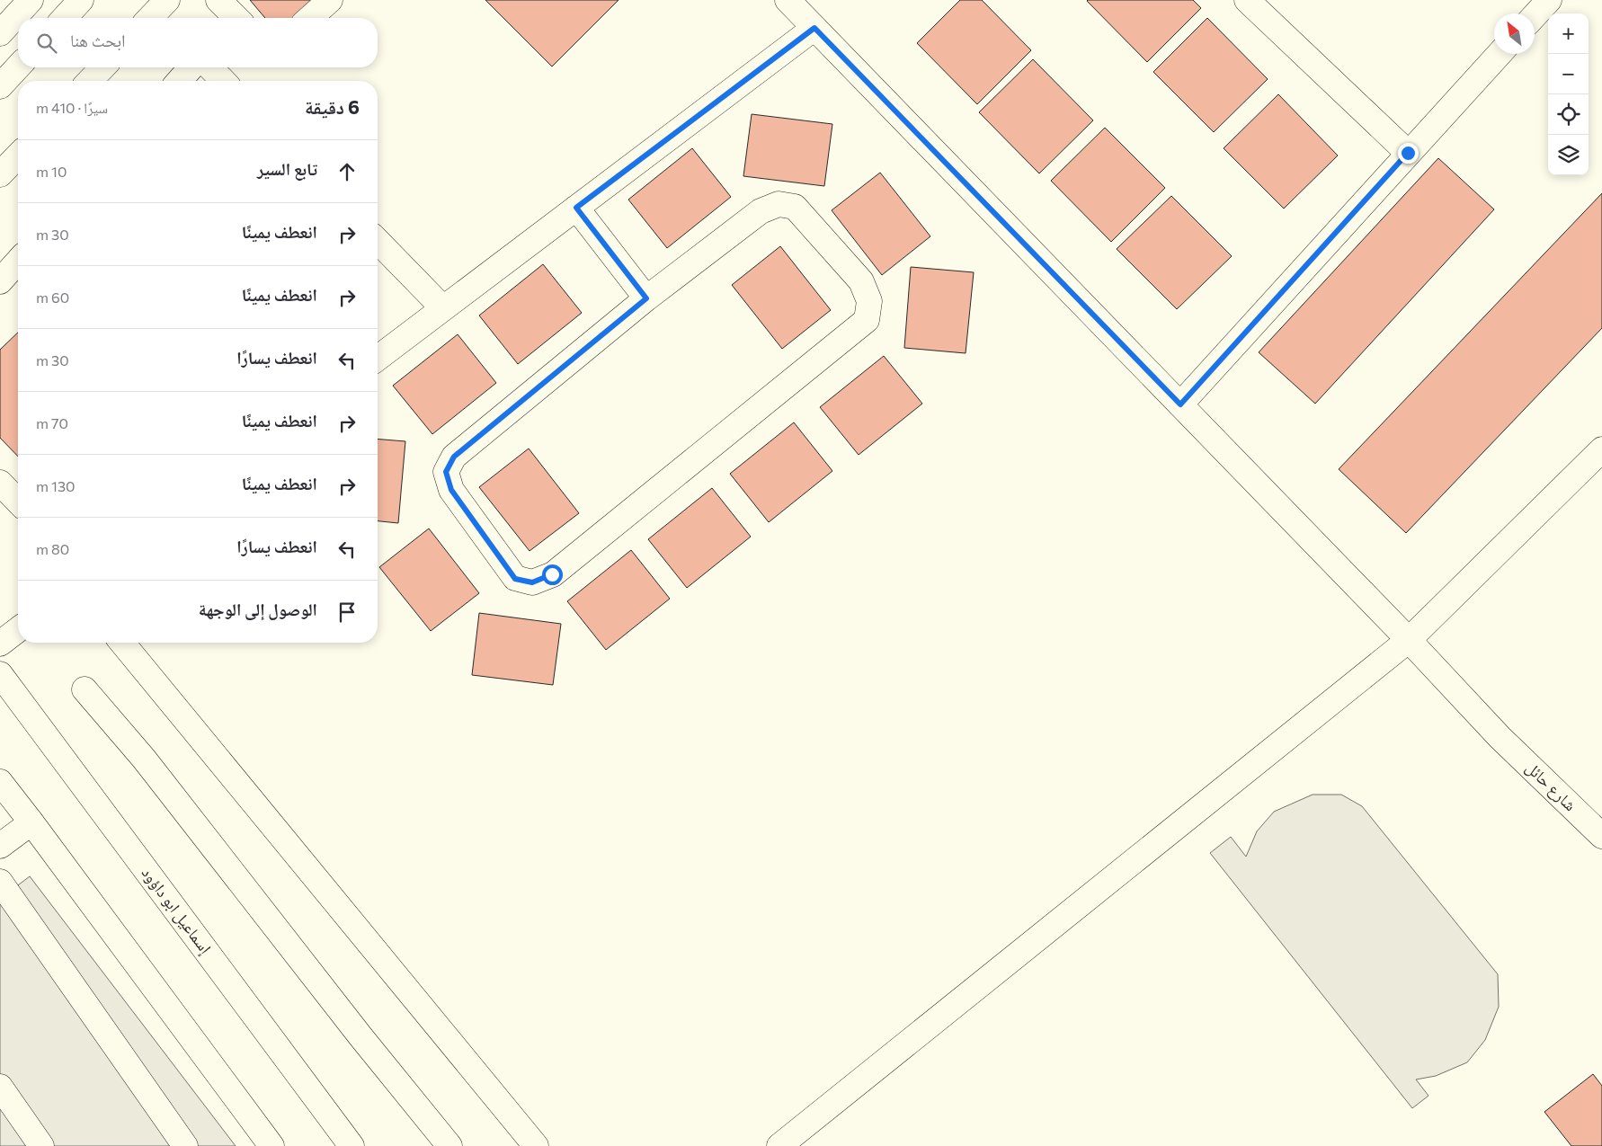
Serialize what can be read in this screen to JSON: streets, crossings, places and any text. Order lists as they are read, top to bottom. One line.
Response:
{"streets":{"street":["شارع حائل","إسماعيل ابو داؤود"]},"north":"top left","page":{"map_buttons":["+","−"],"search":"ابحث هنا","heading":["6 دقيقة","سيرًا · 410 m"],"list":[["تابع السير","10 m"],["انعطف يمينًا","30 m"],["انعطف يمينًا","60 m"],["انعطف يسارًا","30 m"],["انعطف يمينًا","70 m"],["انعطف يمينًا","130 m"],["انعطف يسارًا","80 m"],"الوصول إلى الوجهة"]}}
